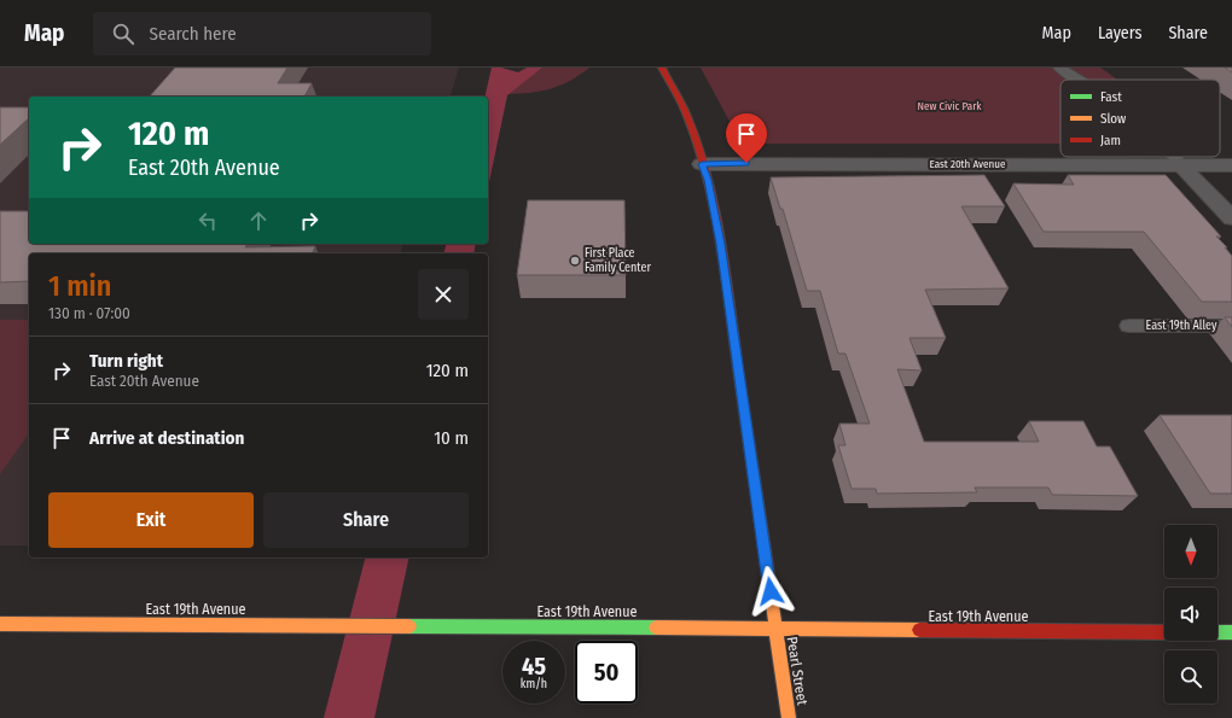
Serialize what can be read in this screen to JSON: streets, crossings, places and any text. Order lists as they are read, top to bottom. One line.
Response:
{"streets":{"main road":["East 19th Avenue","Pearl Street"],"street":["East 20th Avenue"],"lane":["East 19th Alley"]},"crossings":[["East 20th Avenue","Pearl Street"],["East 19th Avenue","Pearl Street"]],"parks":["New Civic Park"],"places":["First Place Family Center"],"legend":["Fast","Slow","Jam"],"north":"bottom","page":{"header":"Map","search":"Search here","nav":["Map","Layers","Share"],"turn":["120 m","East 20th Avenue"],"heading":["1 min","130 m · 07:00"],"list":[{"name":"Turn right","note":"East 20th Avenue","value":"120 m"},{"name":"Arrive at destination","value":"10 m"}],"buttons":["Exit","Share"],"speed":"45 km/h","limit":"50"}}
